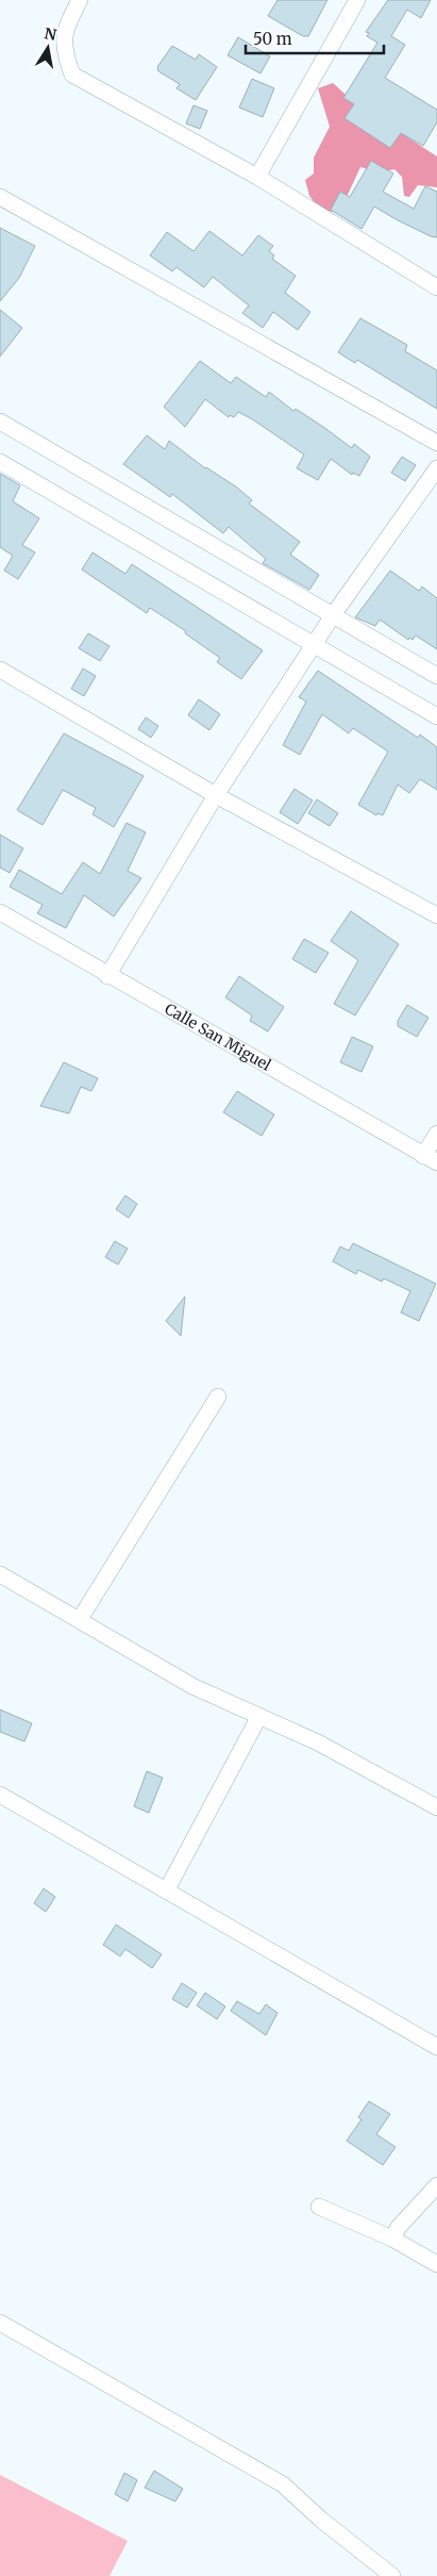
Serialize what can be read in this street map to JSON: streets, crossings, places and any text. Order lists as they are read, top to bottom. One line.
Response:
{"streets":{"street":["Calle San Miguel"]},"scale_bar":"50 m","north":"top"}
